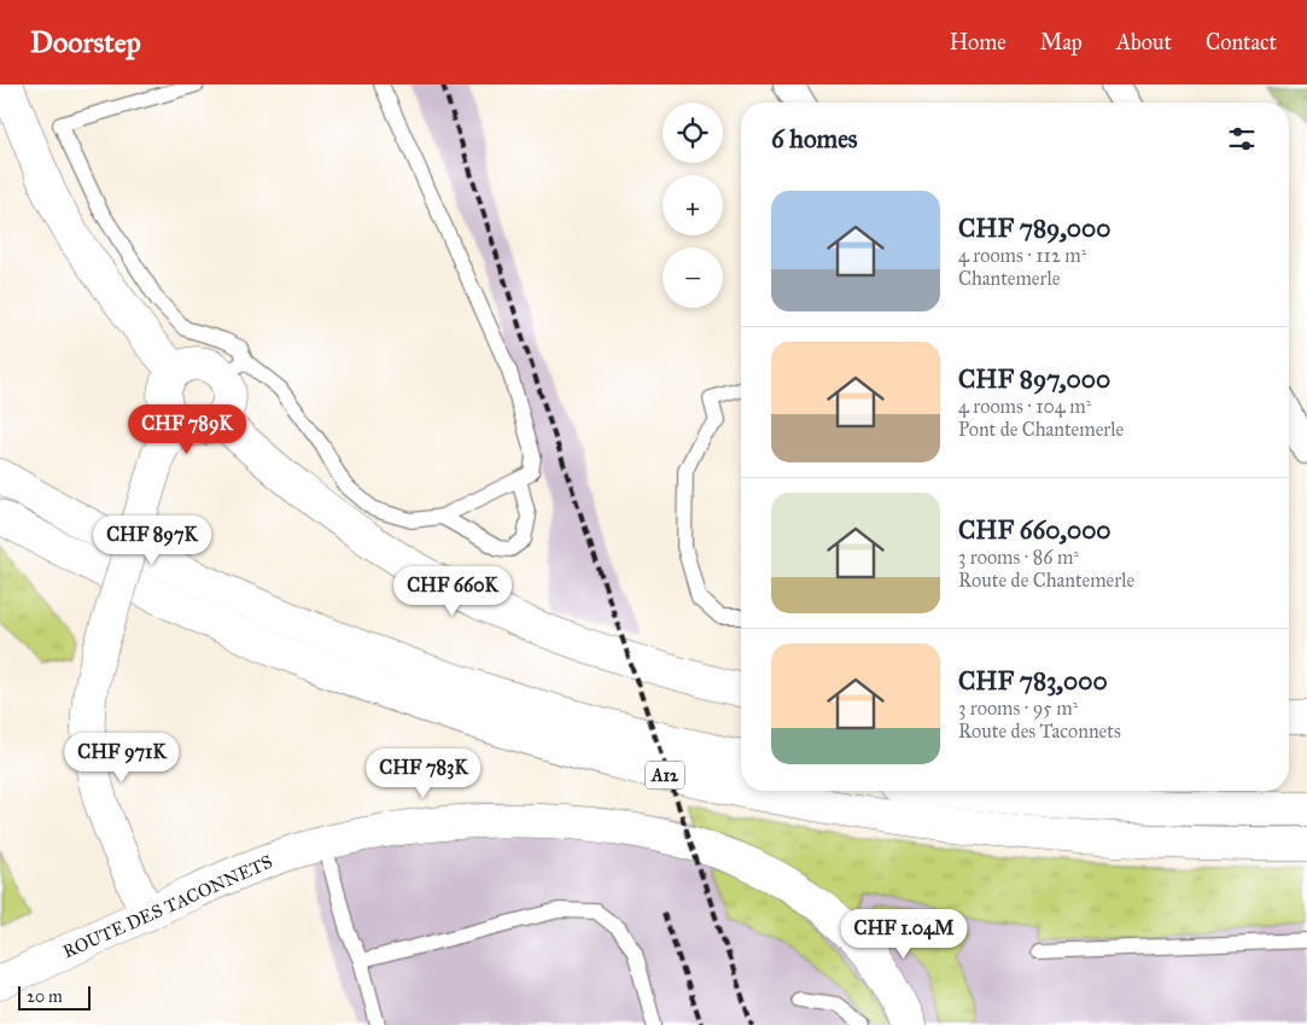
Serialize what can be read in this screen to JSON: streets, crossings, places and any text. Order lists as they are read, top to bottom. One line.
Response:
{"streets":{"main road":["A12","ROUTE DES TACONNETS"]},"scale_bar":"20 m","page":{"header":"Doorstep","nav":["Home","Map","About","Contact"],"map_buttons":["+","−"],"heading":"6 homes","list":[{"name":"CHF 789,000","note":"4 rooms · 112 m² · Chantemerle"},{"name":"CHF 897,000","note":"4 rooms · 104 m² · Pont de Chantemerle"},{"name":"CHF 660,000","note":"3 rooms · 86 m² · Route de Chantemerle"},{"name":"CHF 783,000","note":"3 rooms · 95 m² · Route des Taconnets"}],"price":["CHF 789K","CHF 897K","CHF 660K","CHF 971K","CHF 783K","CHF 1.04M"],"scale":"20 m"}}
